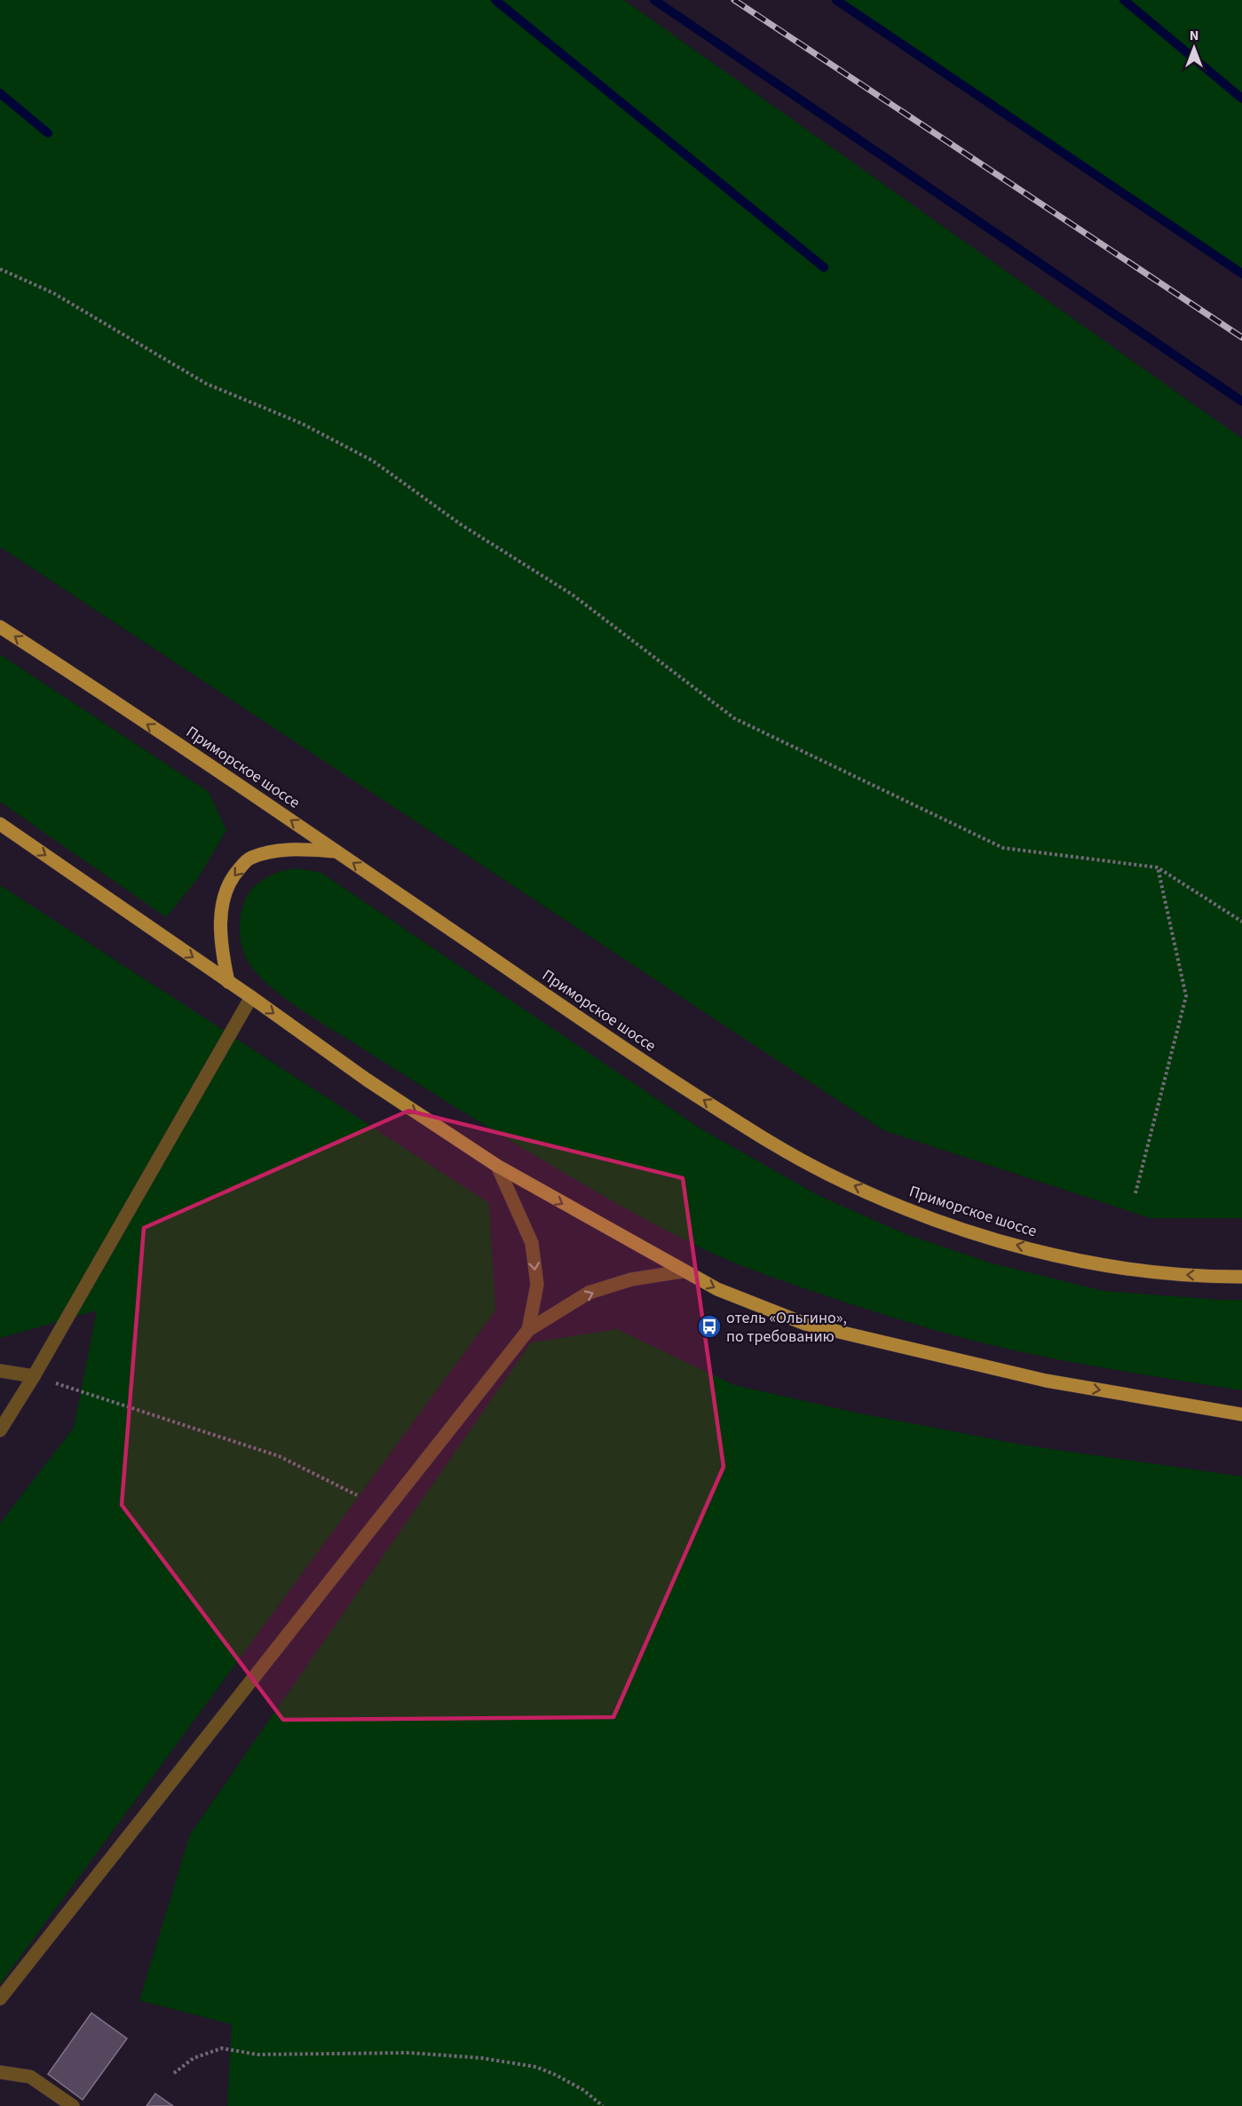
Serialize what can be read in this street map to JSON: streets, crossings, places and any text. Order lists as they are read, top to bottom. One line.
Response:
{"streets":{"main road":["Приморское шоссе"]},"one_way":["Приморское шоссе"],"places":{"bus stop":["отель «Ольгино», по требованию"]},"north":"top"}
